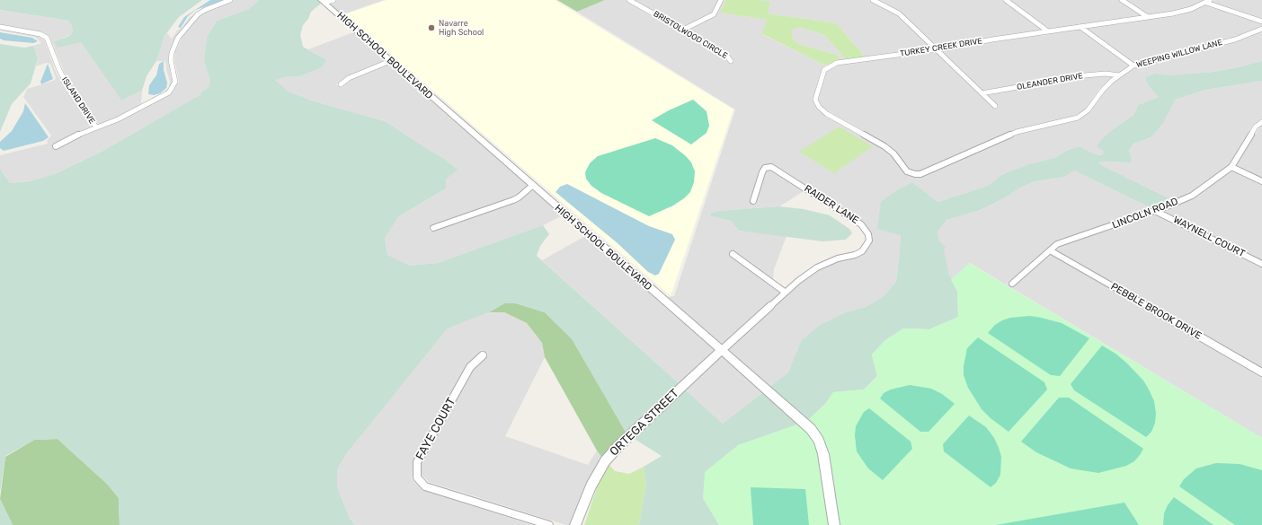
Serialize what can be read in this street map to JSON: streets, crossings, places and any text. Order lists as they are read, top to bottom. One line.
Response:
{"streets":{"street":["BRISTOLWOOD CIRCLE","TURKEY CREEK DRIVE","WEEPING WILLOW LANE","HIGH SCHOOL BOULEVARD","OLEANDER DRIVE","ISLAND DRIVE","RAIDER LANE","LINCOLN ROAD","WAYNELL COURT","PEBBLE BROOK DRIVE","ORTEGA STREET","FAYE COURT"]},"crossings":[["TURKEY CREEK DRIVE","WEEPING WILLOW LANE"],["WEEPING WILLOW LANE","OLEANDER DRIVE"],["HIGH SCHOOL BOULEVARD","RAIDER LANE"],["HIGH SCHOOL BOULEVARD","ORTEGA STREET"],["RAIDER LANE","ORTEGA STREET"],["LINCOLN ROAD","WAYNELL COURT"],["LINCOLN ROAD","PEBBLE BROOK DRIVE"]],"places":["Navarre High School"]}
